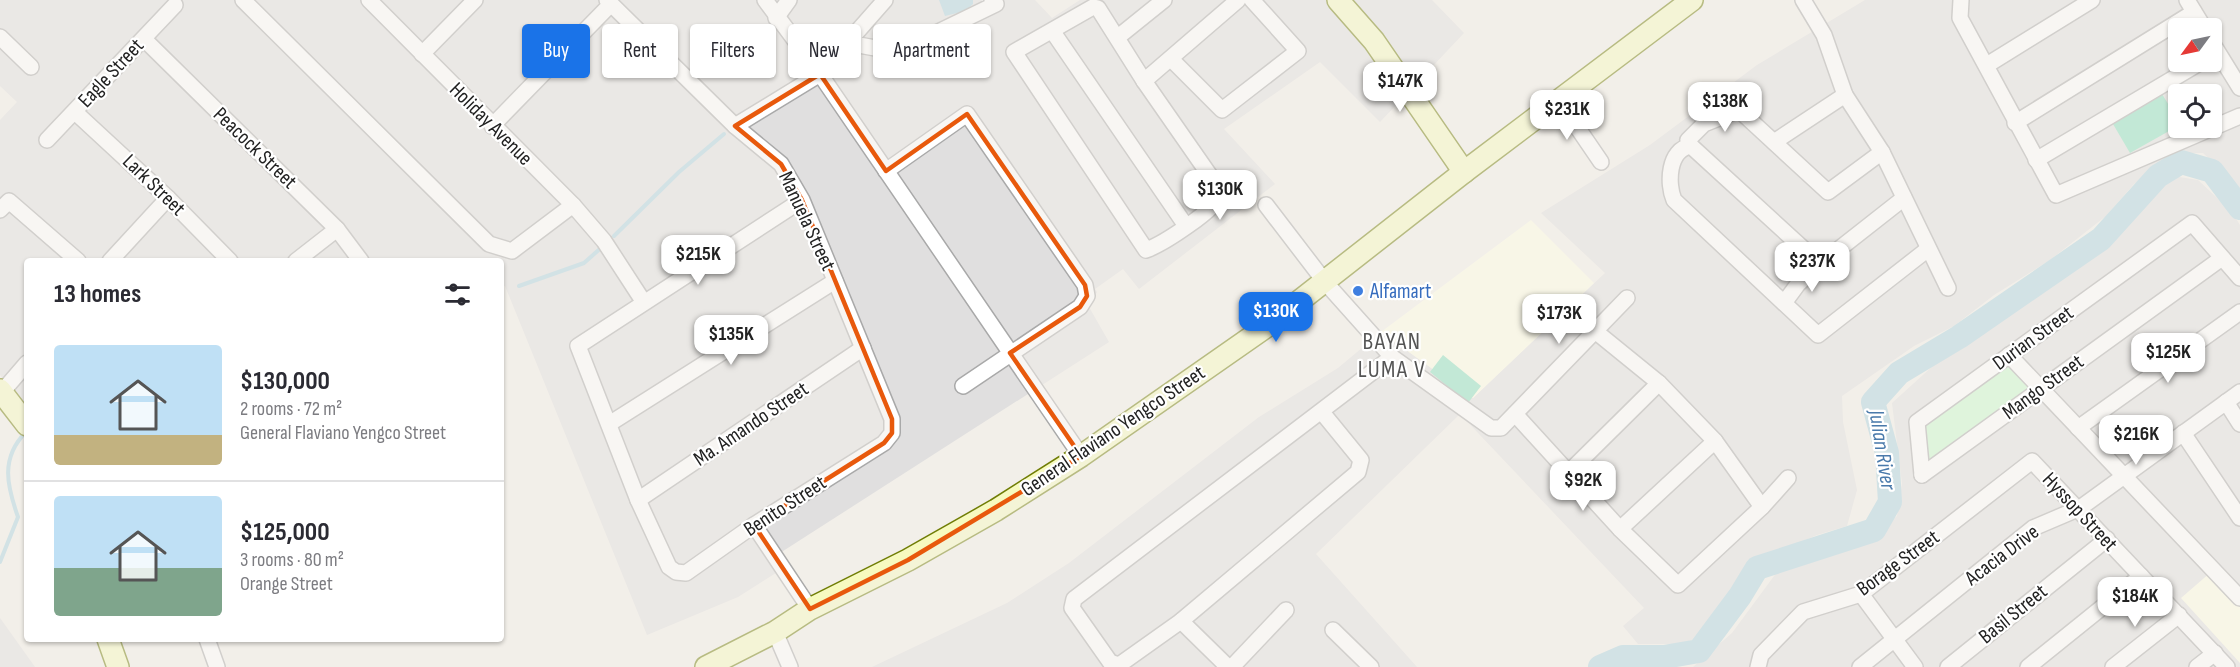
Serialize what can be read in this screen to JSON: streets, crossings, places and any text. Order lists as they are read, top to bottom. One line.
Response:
{"streets":{"main road":["General Flaviano Yengco Street"],"street":["Eagle Street","Holiday Avenue","Peacock Street","Lark Street","Manuela Street","Durian Street","Mango Street","Ma. Amando Street","Benito Street","Hyssop Street","Acacia Drive","Borage Street","Basil Street"]},"crossings":[["Eagle Street","Peacock Street"],["Eagle Street","Lark Street"],["Manuela Street","Ma. Amando Street"],["Manuela Street","Benito Street"],["Durian Street","Mango Street"],["Ma. Amando Street","Benito Street"],["Hyssop Street","Acacia Drive"],["Hyssop Street","Borage Street"],["Hyssop Street","Basil Street"]],"districts":["BAYAN LUMA V"],"water":["Julian River"],"places":["Alfamart"],"north":"bottom left","page":{"chip":["Buy","Rent","Filters","New","Apartment"],"price":["$147K","$138K","$231K","$130K","$215K","$237K","$130K","$173K","$135K","$125K","$216K","$92K","$184K"],"heading":"13 homes","list":[{"name":"$130,000","note":"2 rooms · 72 m² · General Flaviano Yengco Street"},{"name":"$125,000","note":"3 rooms · 80 m² · Orange Street"}]}}
